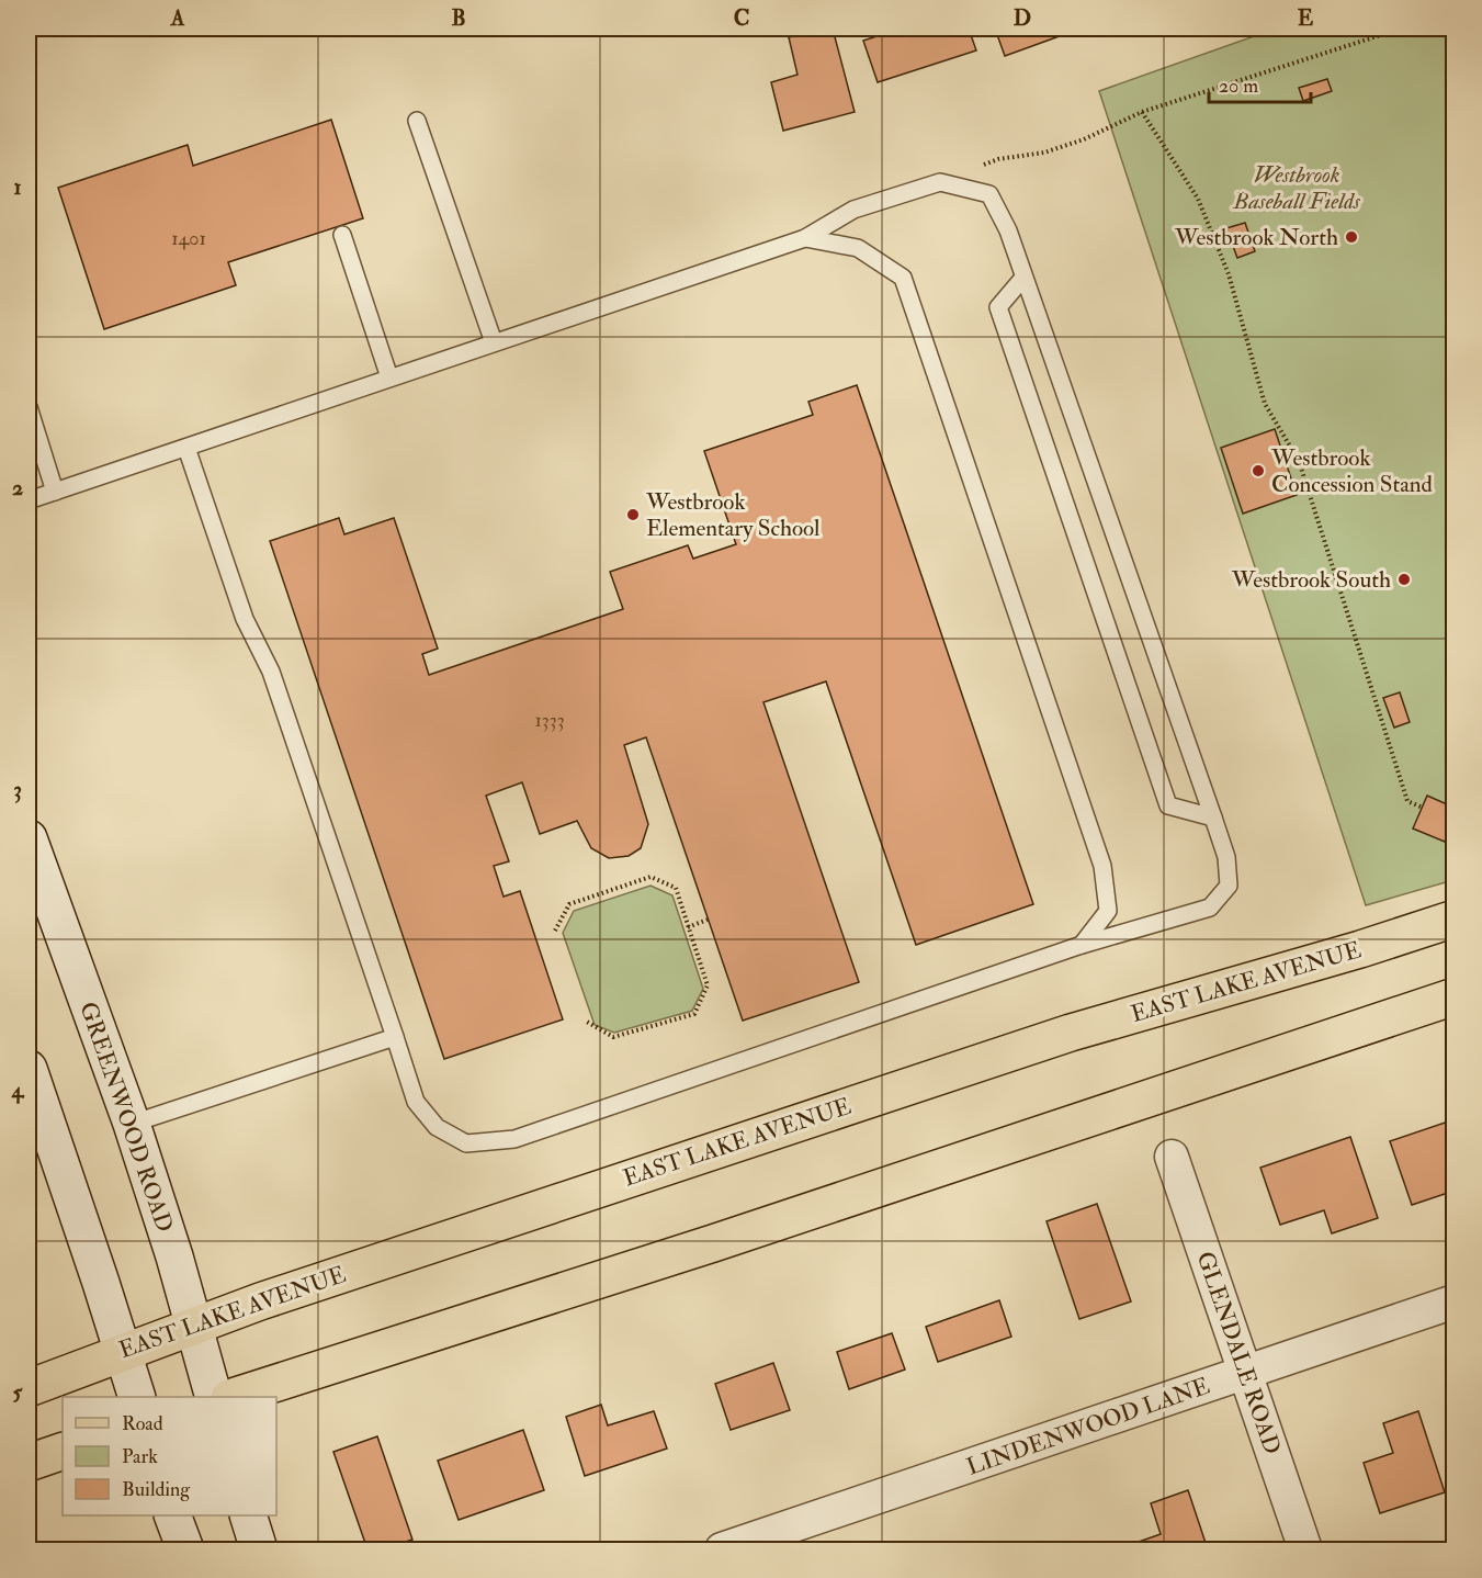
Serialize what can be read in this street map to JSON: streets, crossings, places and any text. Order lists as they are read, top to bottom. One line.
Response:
{"streets":{"main road":["EAST LAKE AVENUE","GREENWOOD ROAD"],"street":["GLENDALE ROAD","LINDENWOOD LANE"]},"crossings":[["EAST LAKE AVENUE","GREENWOOD ROAD"],["GLENDALE ROAD","LINDENWOOD LANE"]],"parks":["Westbrook Baseball Fields"],"places":["Westbrook North","Westbrook Concession Stand","Westbrook Elementary School","Westbrook South"],"house_numbers":["1401","1333"],"legend":["Road","Park","Building"],"scale_bar":"20 m","grid":{"columns":["A","B","C","D","E"],"rows":["1","2","3","4","5"]}}
